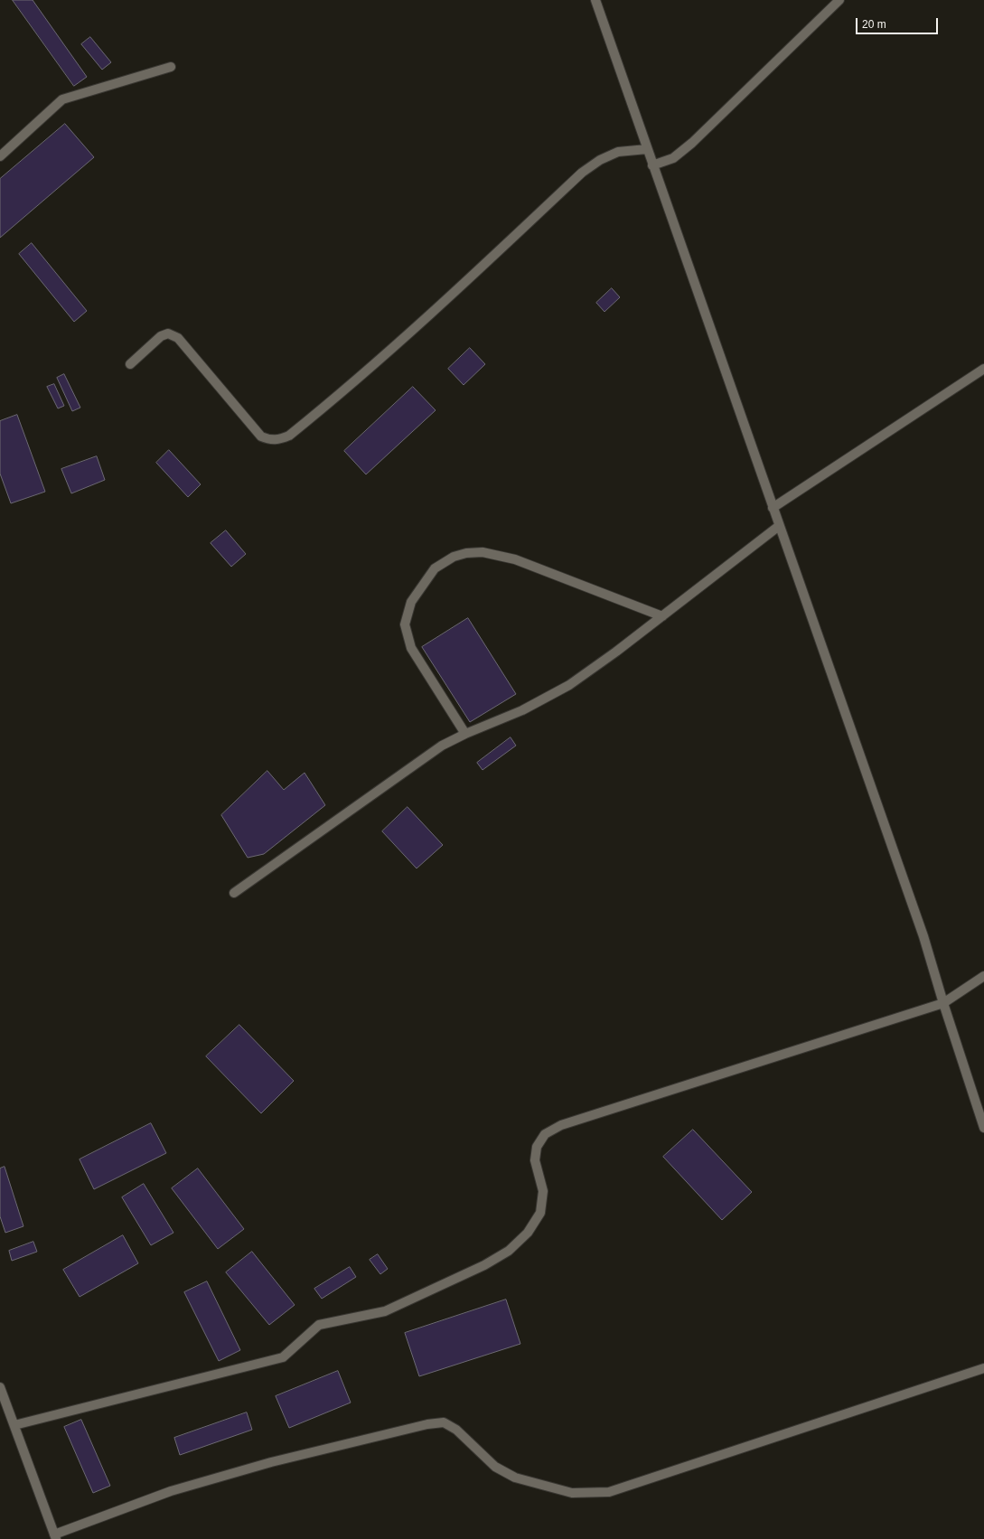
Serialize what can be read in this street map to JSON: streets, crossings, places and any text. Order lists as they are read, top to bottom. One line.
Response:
{"scale_bar":"20 m"}
